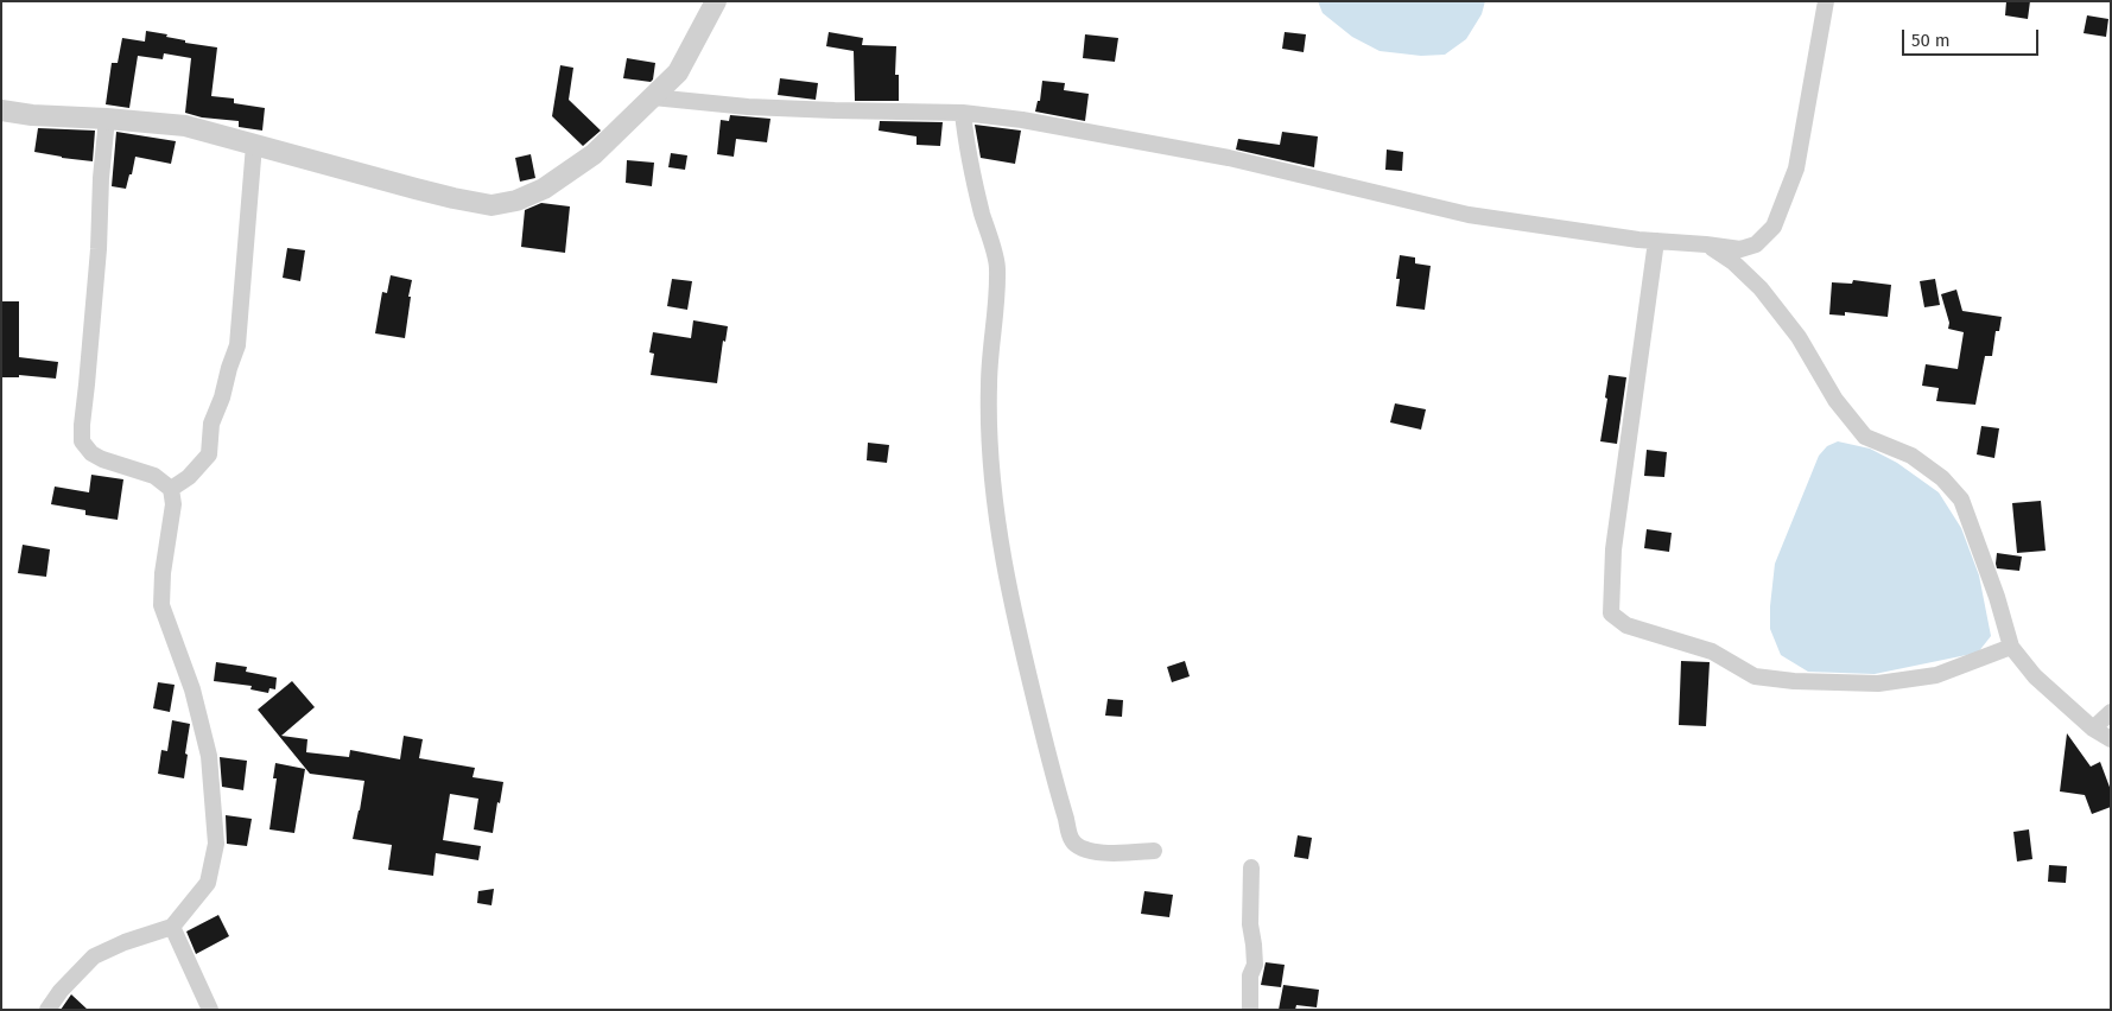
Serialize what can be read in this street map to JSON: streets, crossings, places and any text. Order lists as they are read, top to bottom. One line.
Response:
{"scale_bar":"50 m"}
